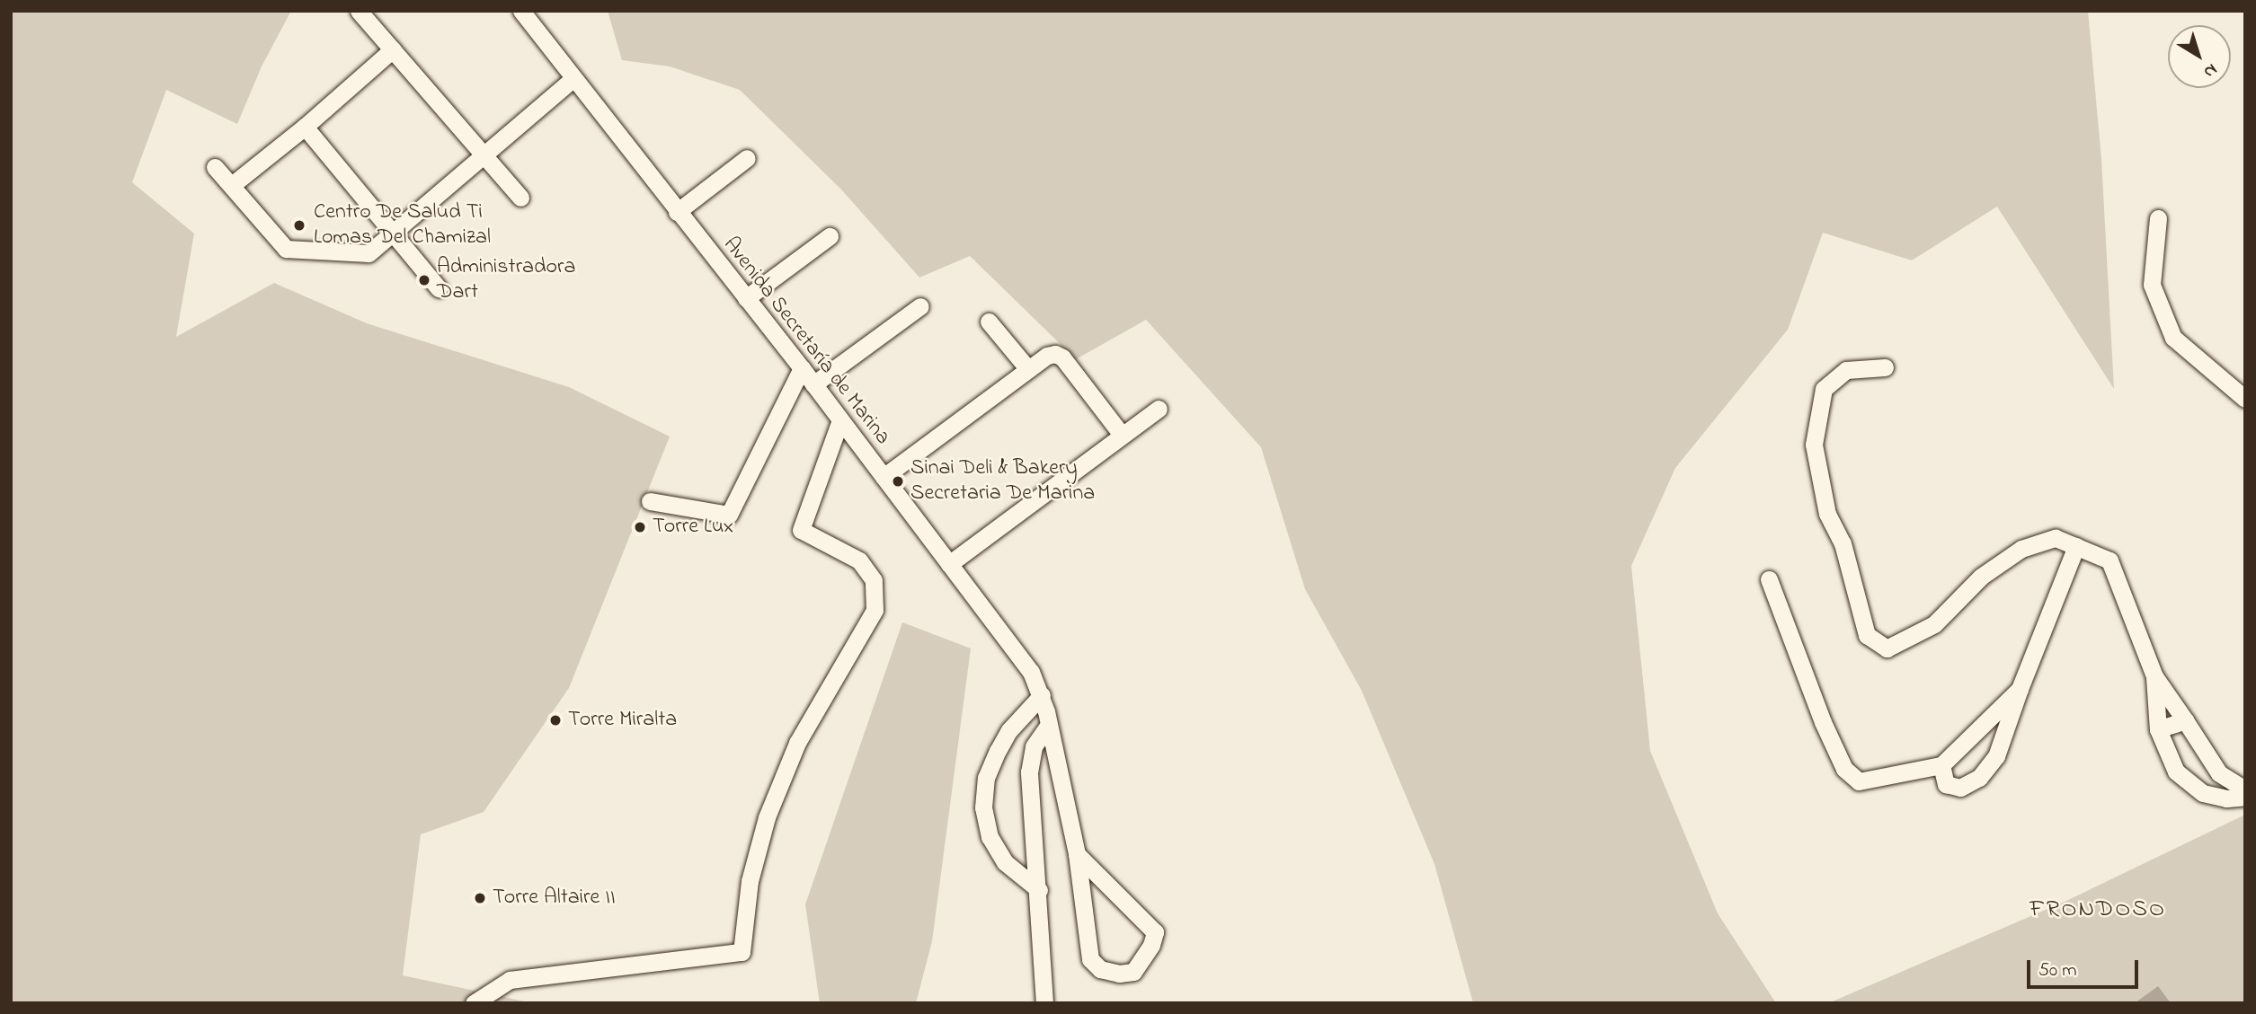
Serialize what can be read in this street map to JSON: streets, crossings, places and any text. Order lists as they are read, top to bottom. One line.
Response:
{"streets":{"street":["Avenida Secretaría de Marina"]},"districts":["FRONDOSO"],"places":["Centro De Salud Ti Lomas Del Chamizal","Administradora Dart","Sinai Deli & Bakery Secretaria De Marina","Torre Lux","Torre Miralta","Torre Altaire II"],"scale_bar":"50 m","north":"bottom right"}
